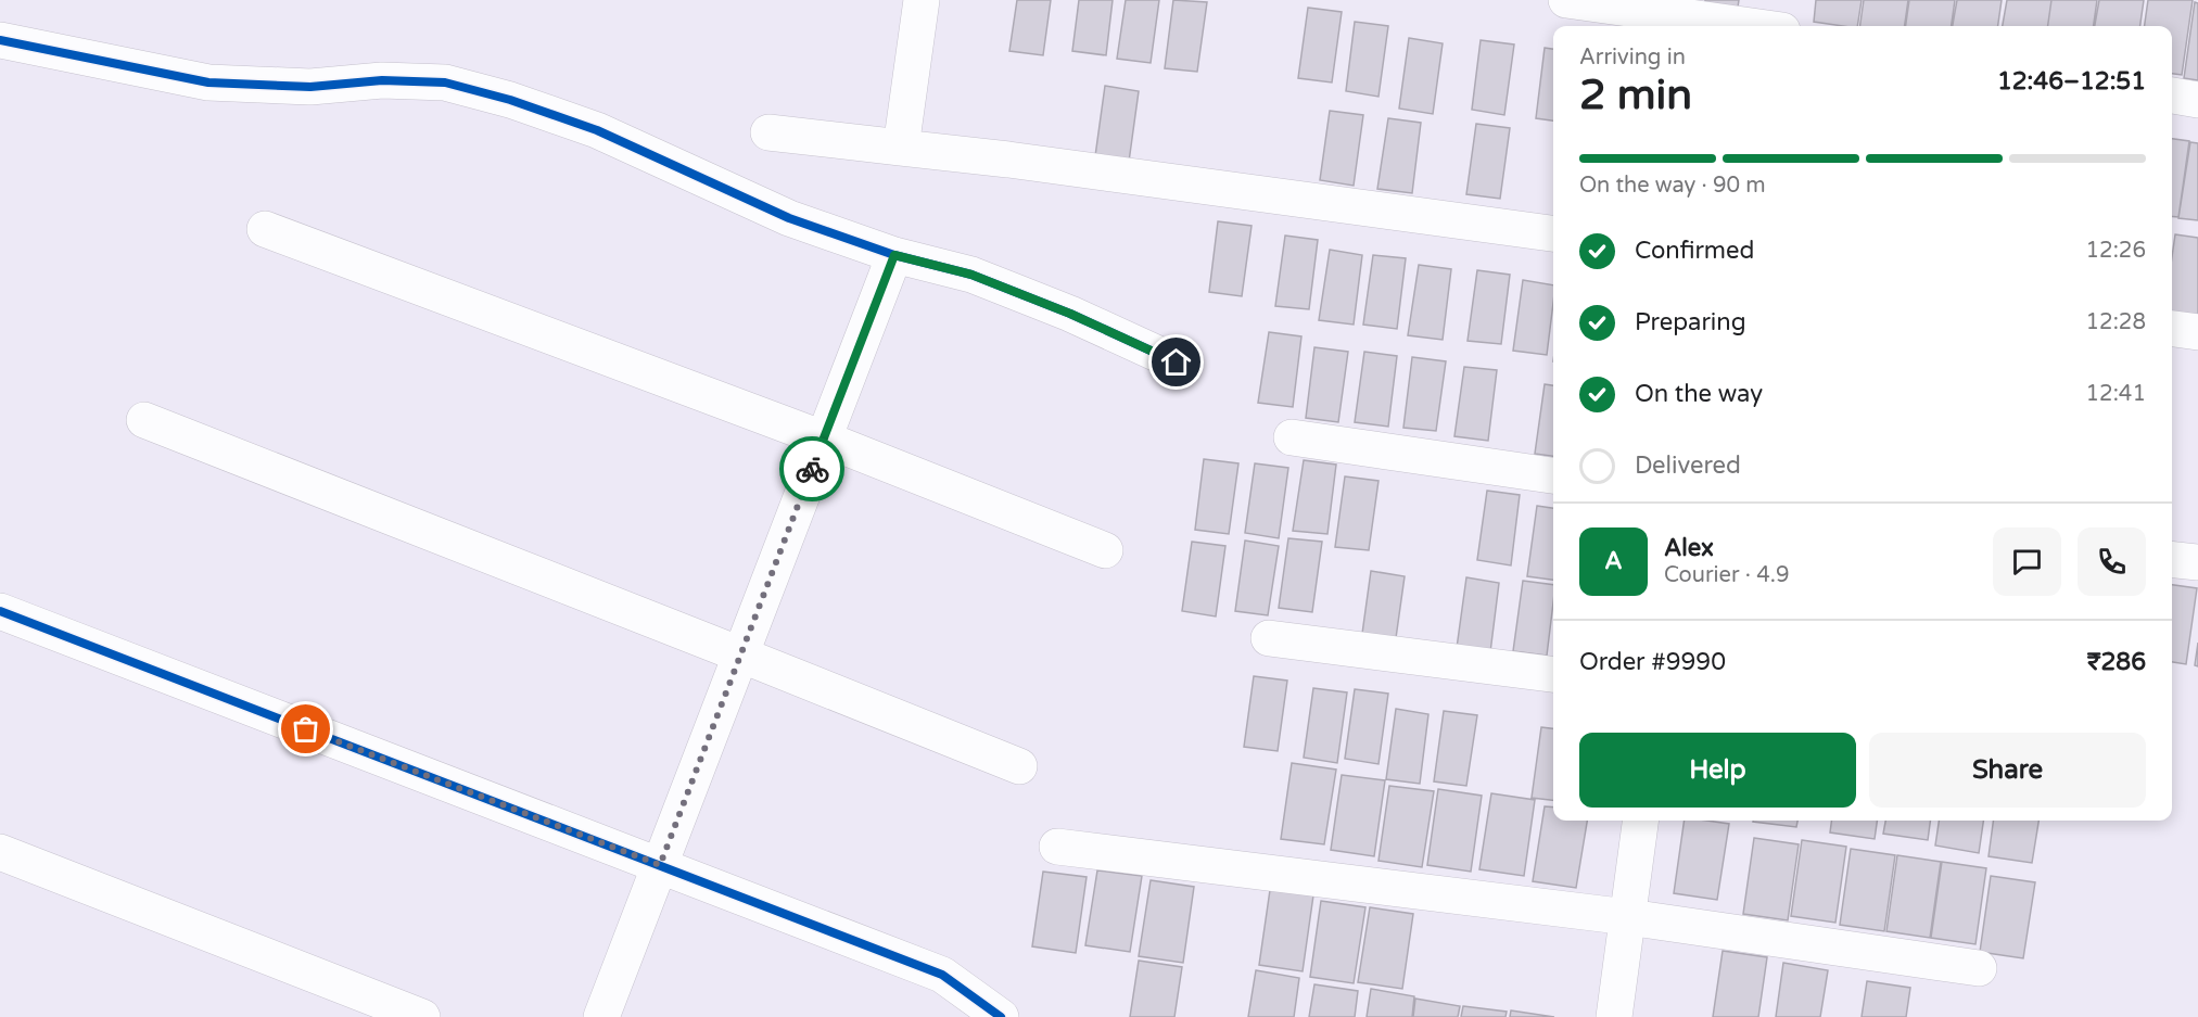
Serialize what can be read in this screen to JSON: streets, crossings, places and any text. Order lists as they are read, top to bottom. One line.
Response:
{"page":{"heading":["2 min","Arriving in","12:46–12:51"],"panel":["Alex","Courier · 4.9","Order #9990","₹286"],"bar":"On the way · 90 m","list":[["Confirmed","12:26"],["Preparing","12:28"],["On the way","12:41"],"Delivered"],"round":"A","buttons":["Help","Share"]}}
